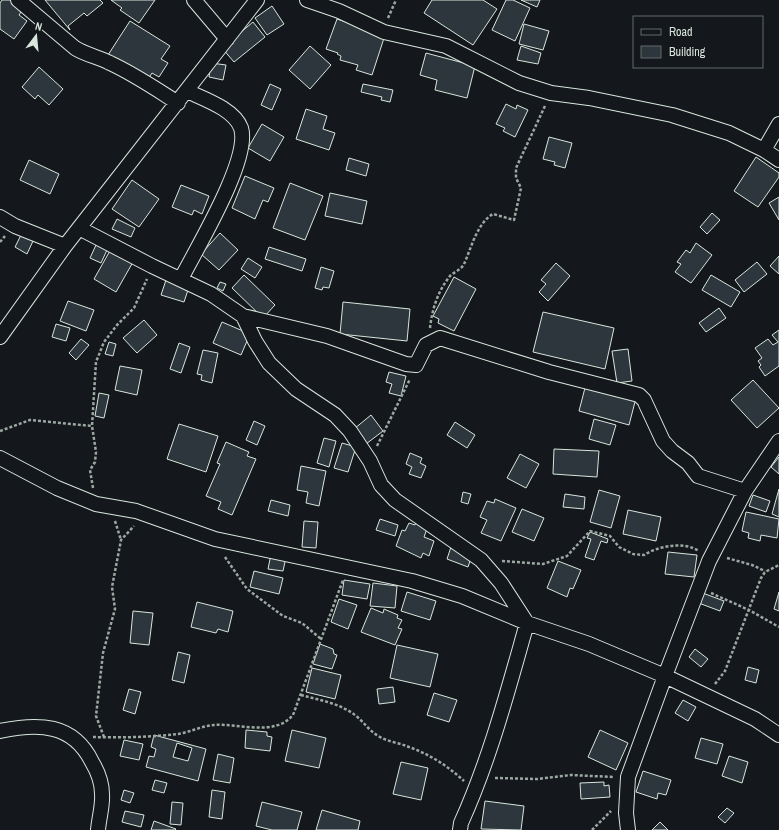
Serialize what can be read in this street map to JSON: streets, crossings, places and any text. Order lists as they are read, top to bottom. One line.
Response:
{"legend":["Road","Building"],"north":"top"}
